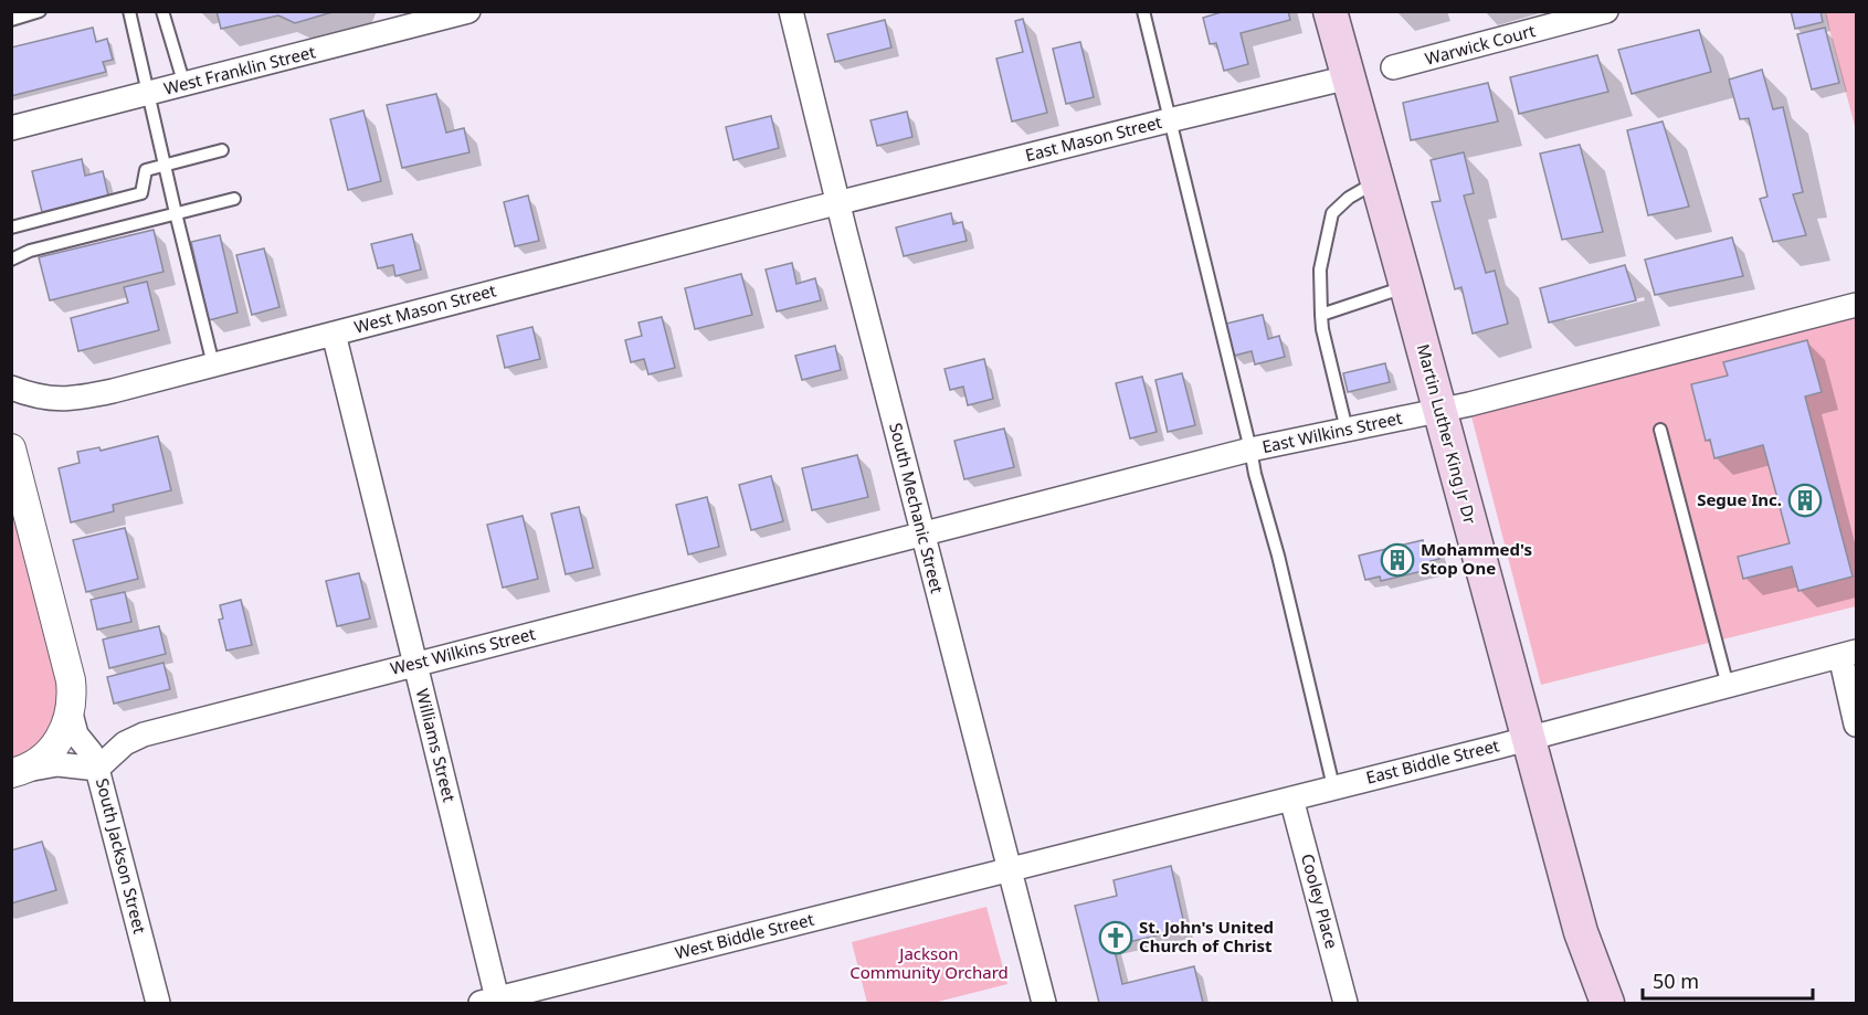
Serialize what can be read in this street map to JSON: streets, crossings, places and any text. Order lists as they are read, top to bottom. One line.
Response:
{"streets":{"main road":["Martin Luther King Jr Dr"],"street":["Warwick Court","West Franklin Street","East Mason Street","West Mason Street","East Wilkins Street","South Mechanic Street","West Wilkins Street","Williams Street","East Biddle Street","South Jackson Street","Cooley Place","West Biddle Street"]},"crossings":[["East Mason Street","West Mason Street"],["East Mason Street","Martin Luther King Jr Dr"],["East Mason Street","South Mechanic Street"],["West Mason Street","South Mechanic Street"],["West Mason Street","Williams Street"],["East Wilkins Street","Martin Luther King Jr Dr"],["East Wilkins Street","South Mechanic Street"],["East Wilkins Street","West Wilkins Street"],["Martin Luther King Jr Dr","East Biddle Street"],["South Mechanic Street","West Wilkins Street"],["South Mechanic Street","East Biddle Street"],["South Mechanic Street","West Biddle Street"],["West Wilkins Street","Williams Street"],["West Wilkins Street","South Jackson Street"],["Williams Street","West Biddle Street"],["East Biddle Street","Cooley Place"],["East Biddle Street","West Biddle Street"]],"parks":["Jackson Community Orchard"],"places":{"building":["Segue Inc.","Mohammed's Stop One"],"church":["St. John's United Church of Christ"]},"scale_bar":"50 m"}
